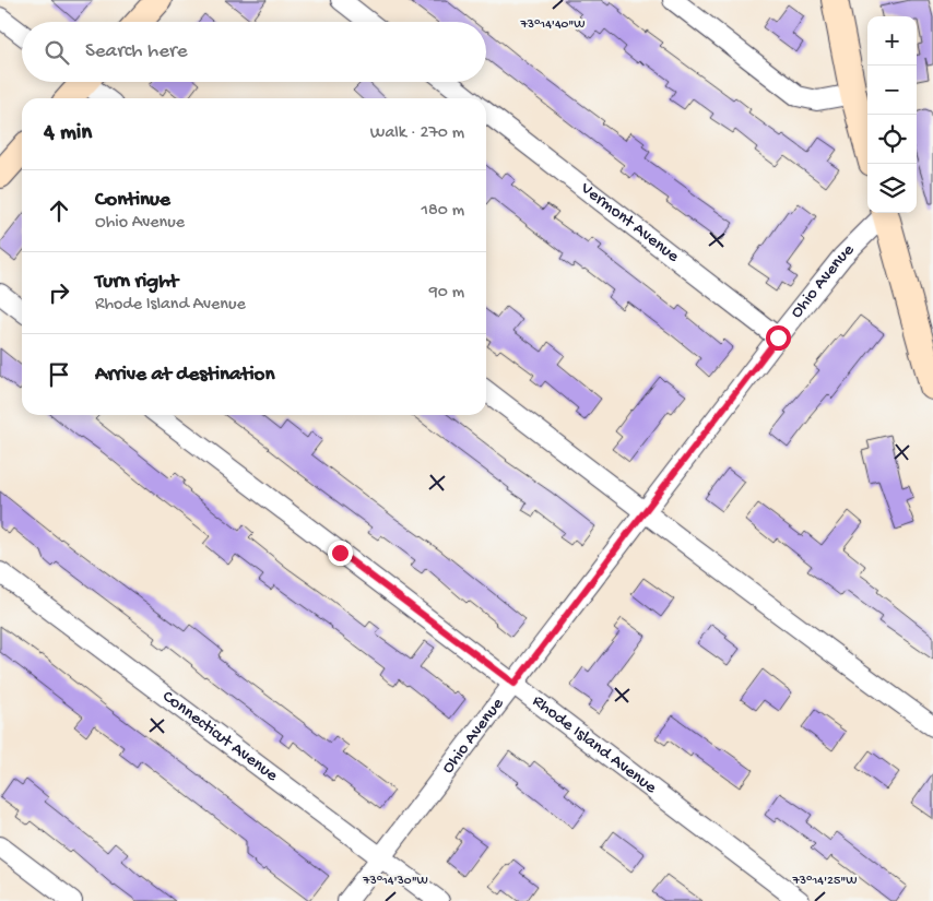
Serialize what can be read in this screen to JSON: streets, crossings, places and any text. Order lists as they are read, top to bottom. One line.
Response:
{"streets":{"street":["Vermont Avenue","Ohio Avenue","Connecticut Avenue","Rhode Island Avenue"]},"crossings":[["Vermont Avenue","Ohio Avenue"],["Ohio Avenue","Connecticut Avenue"],["Ohio Avenue","Rhode Island Avenue"]],"page":{"map_buttons":["+","−"],"search":"Search here","heading":["4 min","Walk · 270 m"],"list":[["Continue","Ohio Avenue","180 m"],["Turn right","Rhode Island Avenue","90 m"],"Arrive at destination"]},"coordinates":["73°14'40\"W","73°14'30\"W","73°14'25\"W"]}
